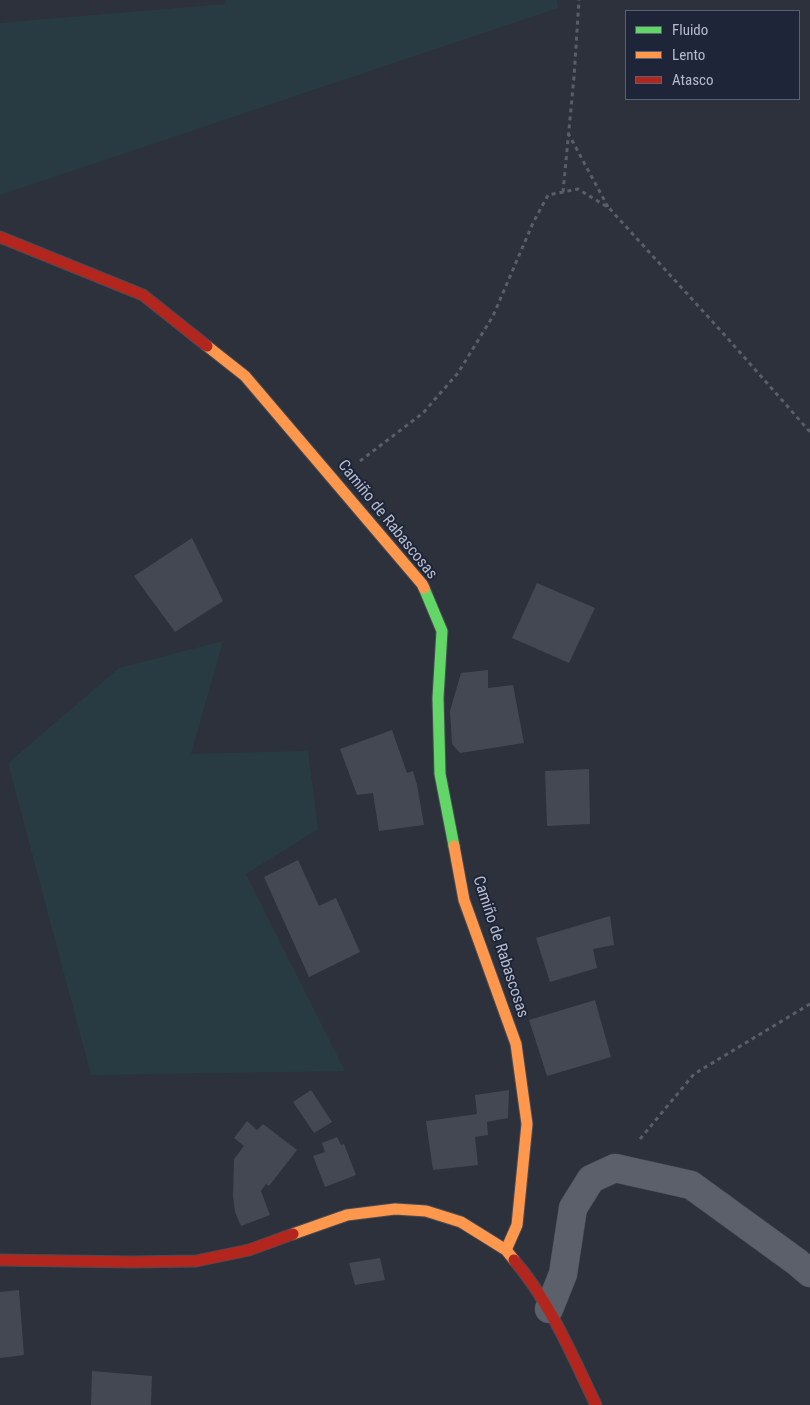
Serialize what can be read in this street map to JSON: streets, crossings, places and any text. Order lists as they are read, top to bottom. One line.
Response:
{"streets":{"street":["Camiño de Rabascosas"]},"legend":["Fluido","Lento","Atasco"]}
